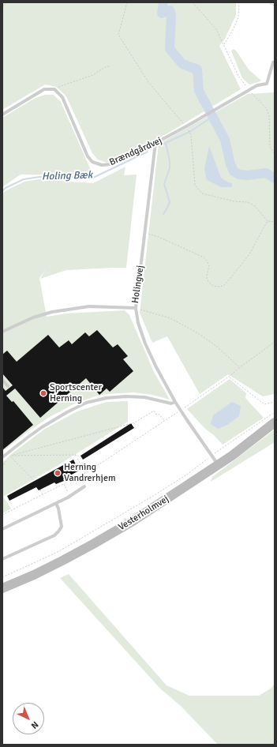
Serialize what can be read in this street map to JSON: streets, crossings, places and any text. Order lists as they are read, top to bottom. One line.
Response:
{"streets":{"street":["Vesterholmvej"],"lane":["Brændgårdvej","Holingvej"]},"crossings":[["Brændgårdvej","Holingvej"]],"water":["Holing Bæk"],"places":["Sportscenter Herning","Herning Vandrerhjem"],"north":"bottom right"}
